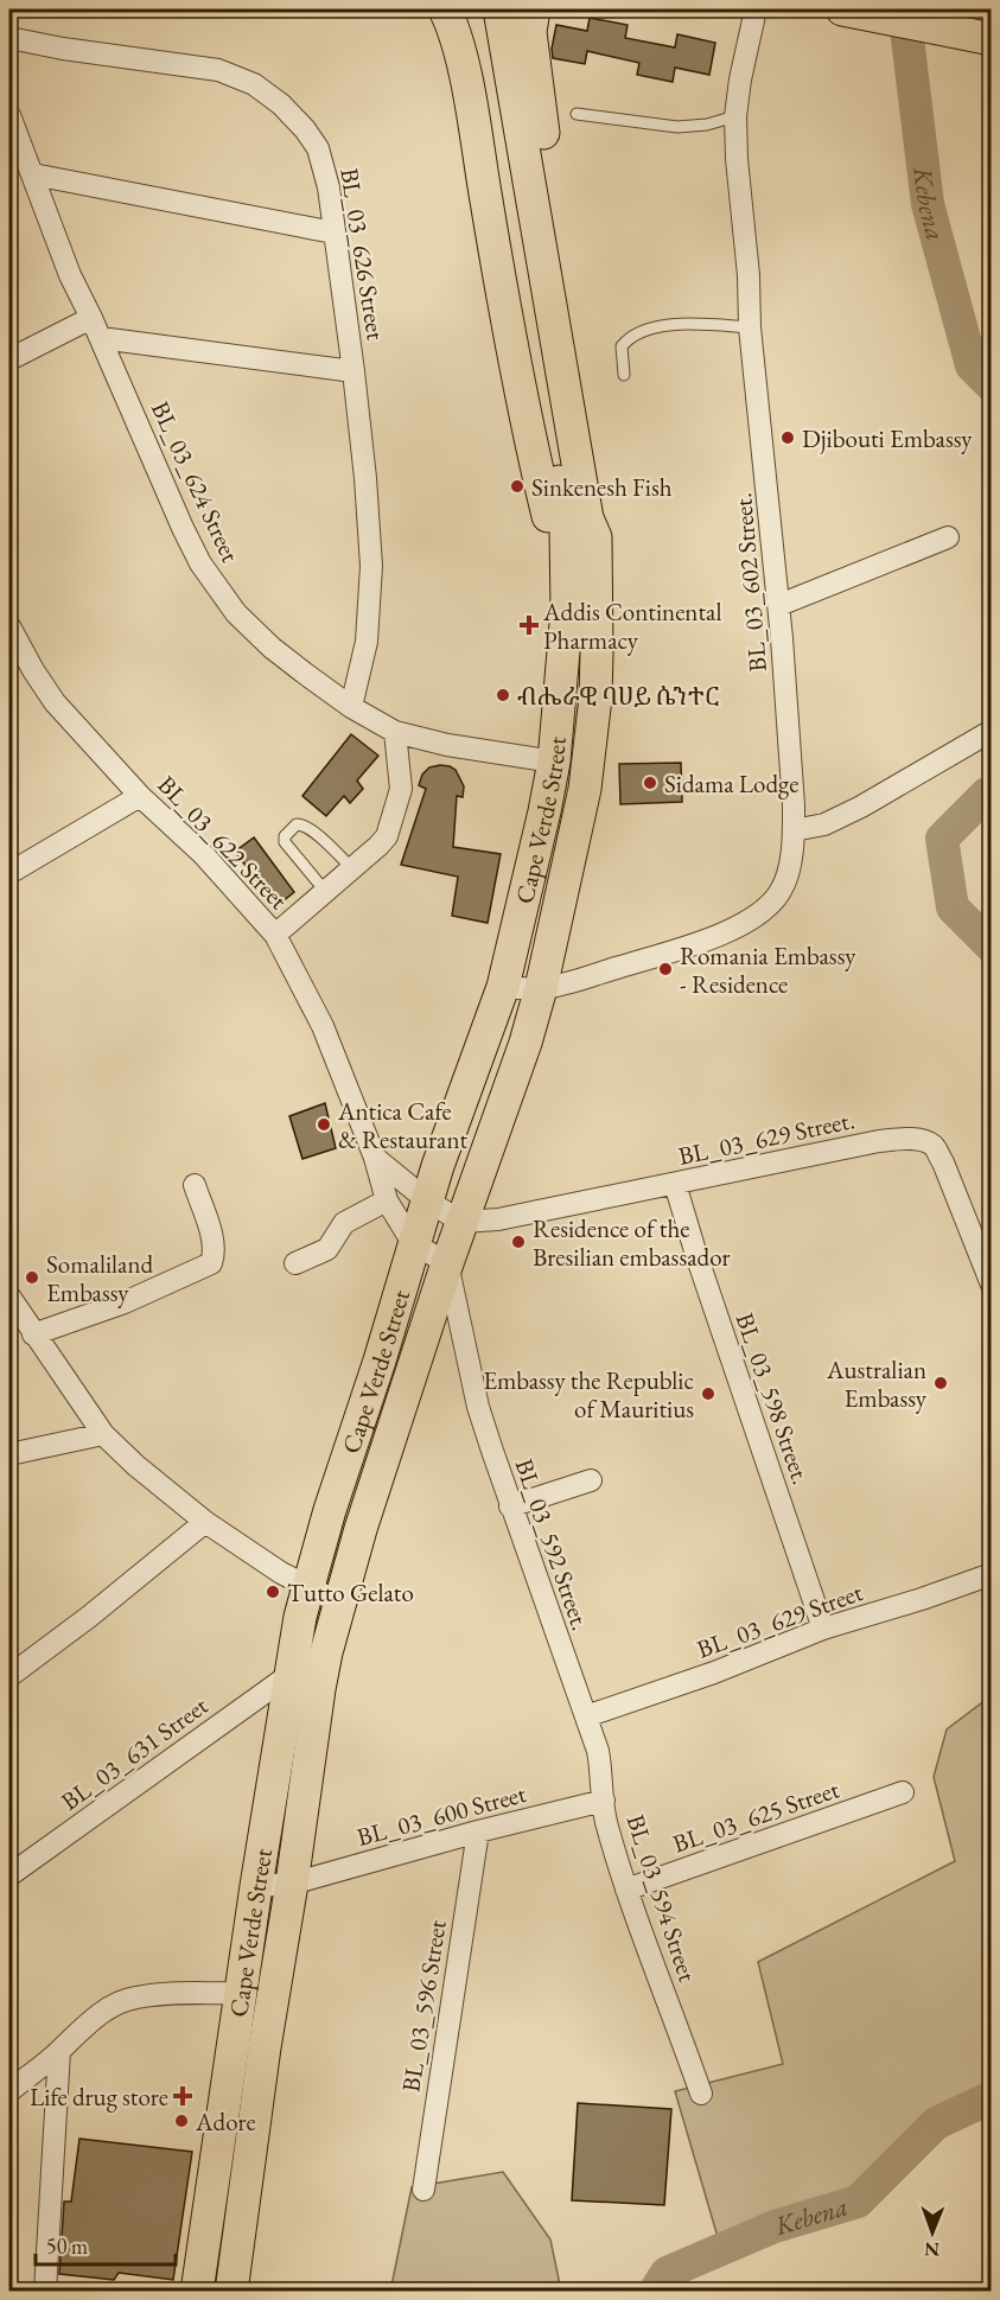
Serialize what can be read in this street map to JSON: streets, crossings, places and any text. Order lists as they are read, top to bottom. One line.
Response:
{"streets":{"main road":["Cape Verde Street"],"street":["BL_03_626 Street","BL_03_624 Street","BL_03_602 Street.","BL_03_622 Street","BL_03_629 Street.","BL_03_598 Street.","BL_03_592 Street.","BL_03_629 Street","BL_03_631 Street","BL_03_600 Street","BL_03_625 Street","BL_03_594 Street","BL_03_596 Street"]},"crossings":[["BL_03_626 Street","BL_03_624 Street"],["BL_03_624 Street","Cape Verde Street"],["BL_03_602 Street.","Cape Verde Street"],["Cape Verde Street","BL_03_622 Street"],["Cape Verde Street","BL_03_629 Street."],["Cape Verde Street","BL_03_592 Street."],["Cape Verde Street","BL_03_631 Street"],["Cape Verde Street","BL_03_600 Street"],["BL_03_629 Street.","BL_03_598 Street."],["BL_03_598 Street.","BL_03_629 Street"],["BL_03_592 Street.","BL_03_629 Street"],["BL_03_592 Street.","BL_03_594 Street"],["BL_03_629 Street","BL_03_594 Street"],["BL_03_600 Street","BL_03_594 Street"],["BL_03_600 Street","BL_03_596 Street"],["BL_03_625 Street","BL_03_594 Street"]],"water":["Kebena"],"places":{"other":["Djibouti Embassy","Sinkenesh Fish","ብሔራዊ ባሀይ ሴንተር","Sidama Lodge","Romania Embassy - Residence","Antica Cafe & Restaurant","Residence of the Bresilian embassador","Somaliland Embassy","Australian Embassy","Embassy the Republic of Mauritius","Tutto Gelato","Adore"],"health":["Addis Continental Pharmacy","Life drug store"]},"scale_bar":"50 m","north":"bottom"}
